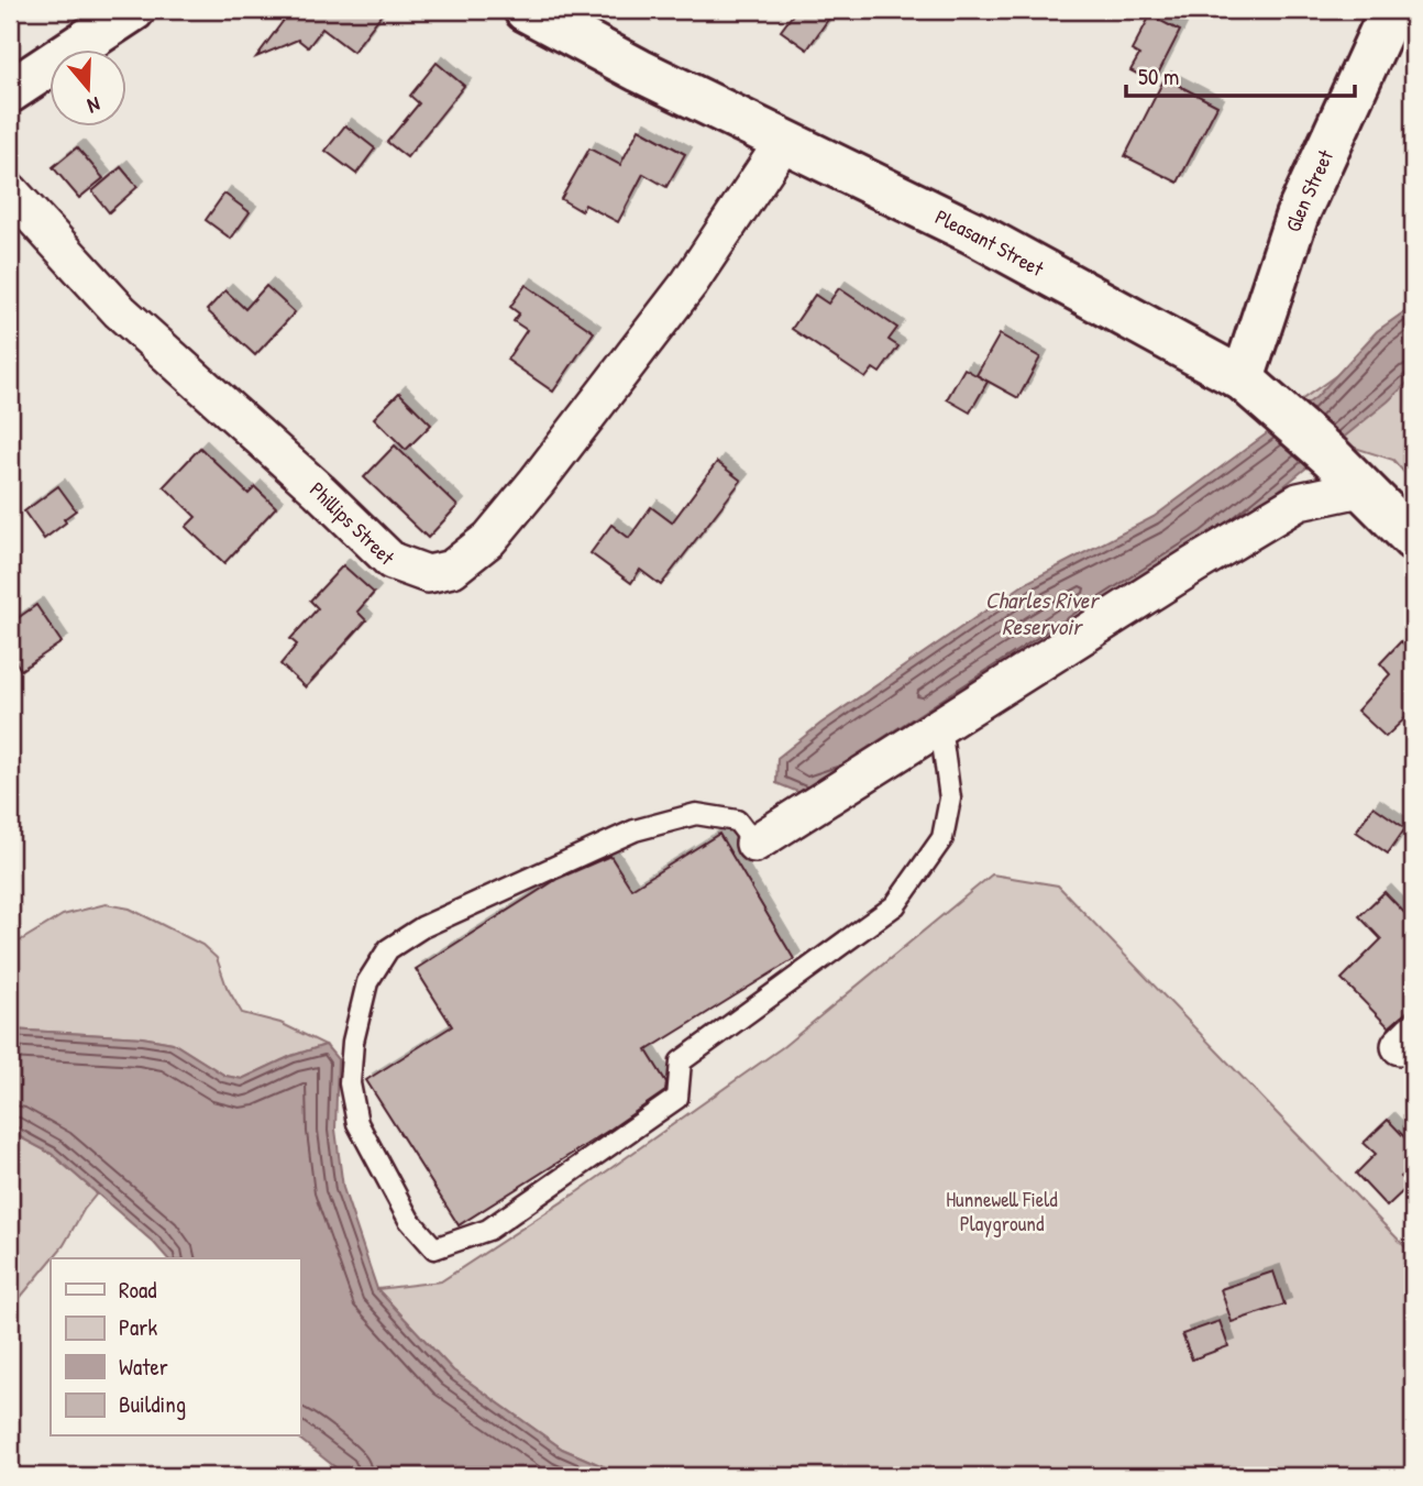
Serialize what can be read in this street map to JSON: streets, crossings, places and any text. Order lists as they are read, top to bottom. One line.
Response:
{"streets":{"main road":["Glen Street","Pleasant Street"],"street":["Phillips Street"]},"crossings":[["Glen Street","Pleasant Street"],["Pleasant Street","Phillips Street"]],"water":["Charles River Reservoir"],"parks":["Hunnewell Field Playground"],"legend":["Road","Park","Water","Building"],"scale_bar":"50 m","north":"bottom"}
